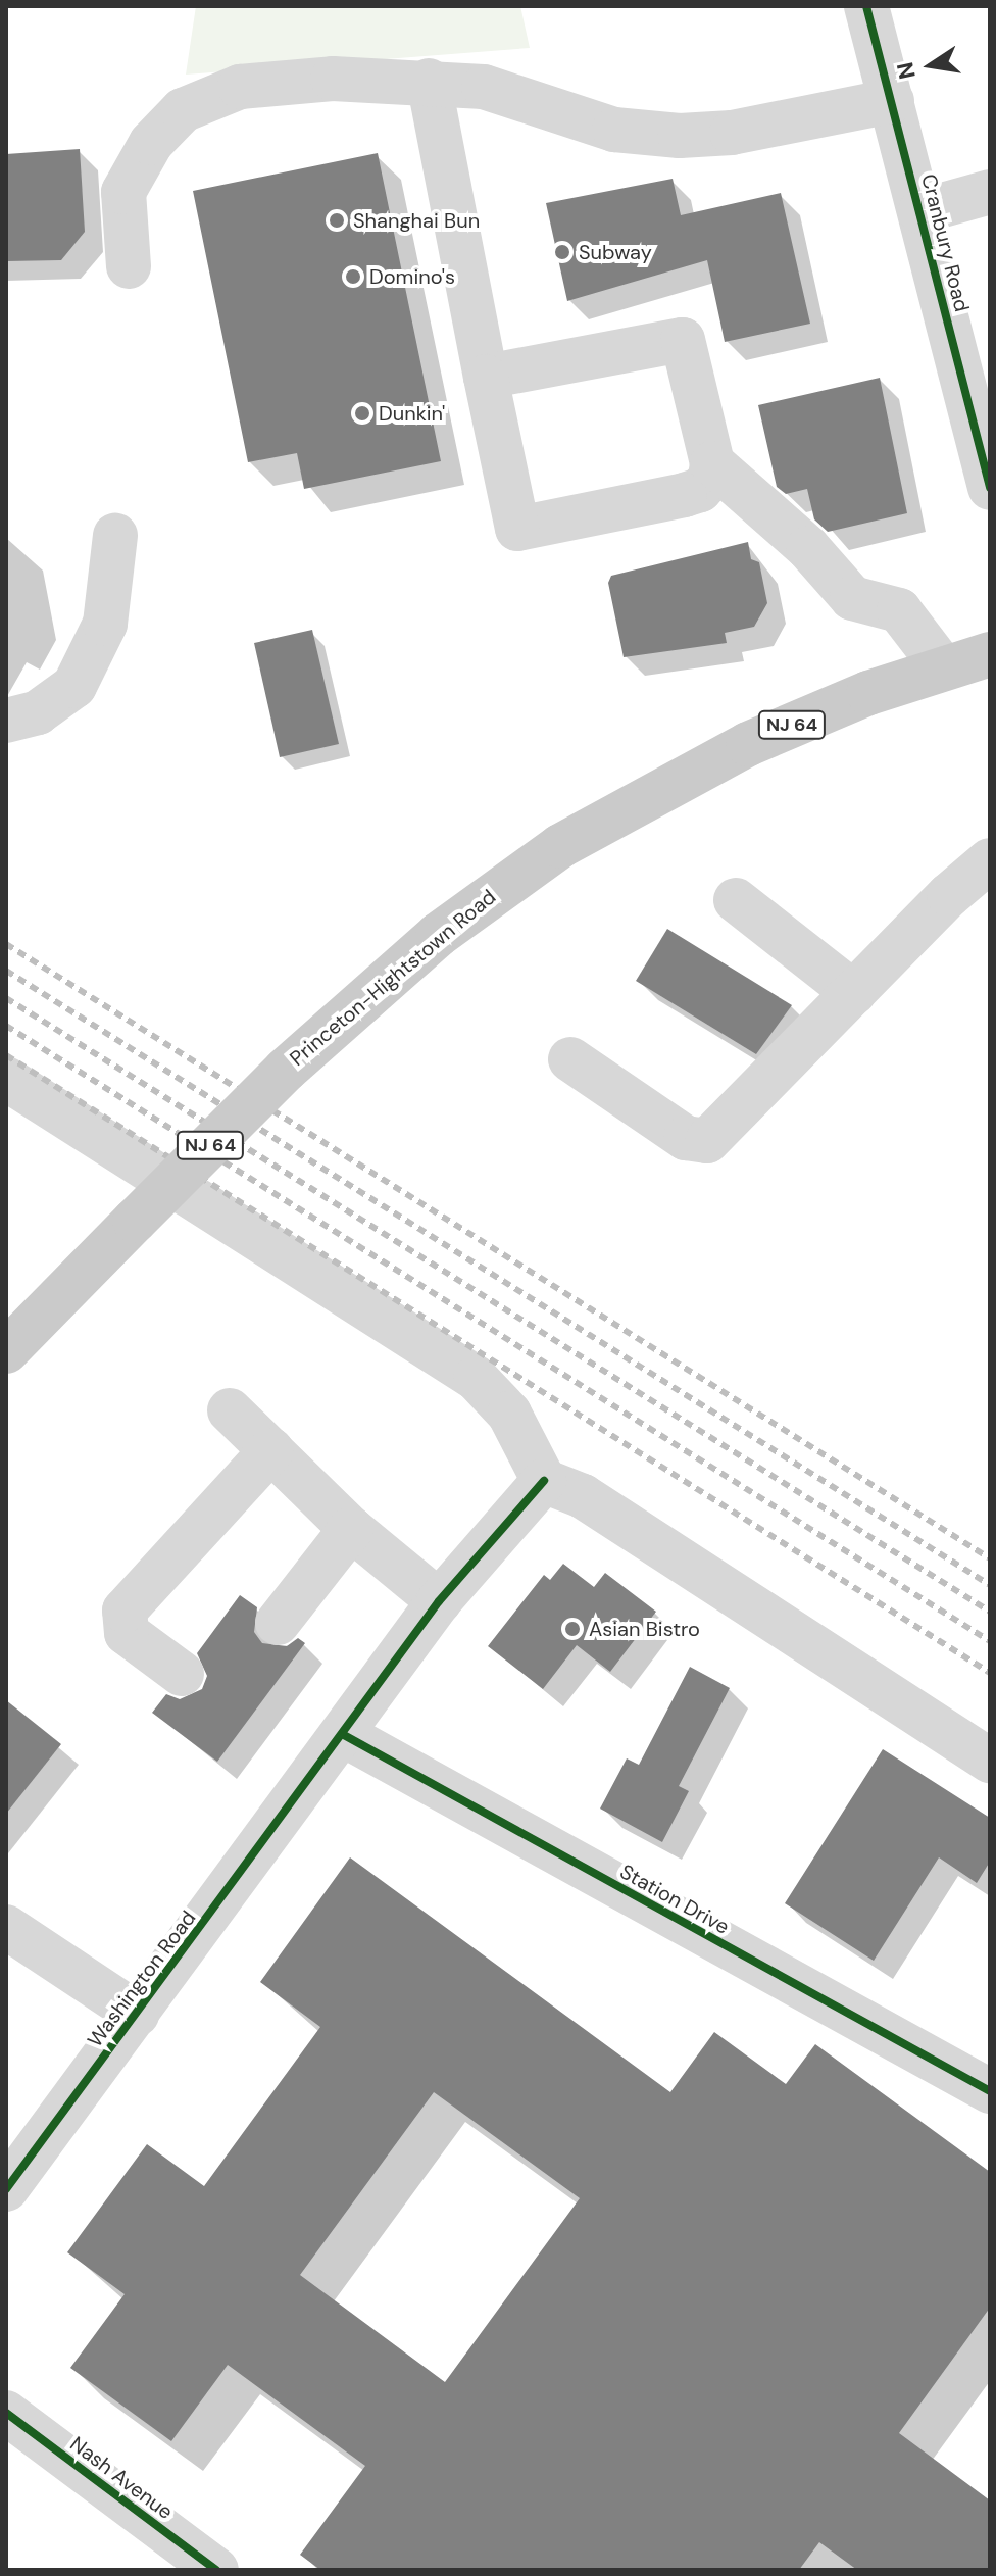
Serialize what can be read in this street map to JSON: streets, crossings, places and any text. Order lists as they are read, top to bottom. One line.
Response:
{"streets":{"main road":["NJ 64","Princeton-Hightstown Road"],"street":["Cranbury Road","Station Drive","Washington Road","Nash Avenue"]},"crossings":[["Station Drive","Washington Road"]],"places":["Shanghai Bun","Subway","Domino's","Dunkin'","Asian Bistro"],"north":"left"}
